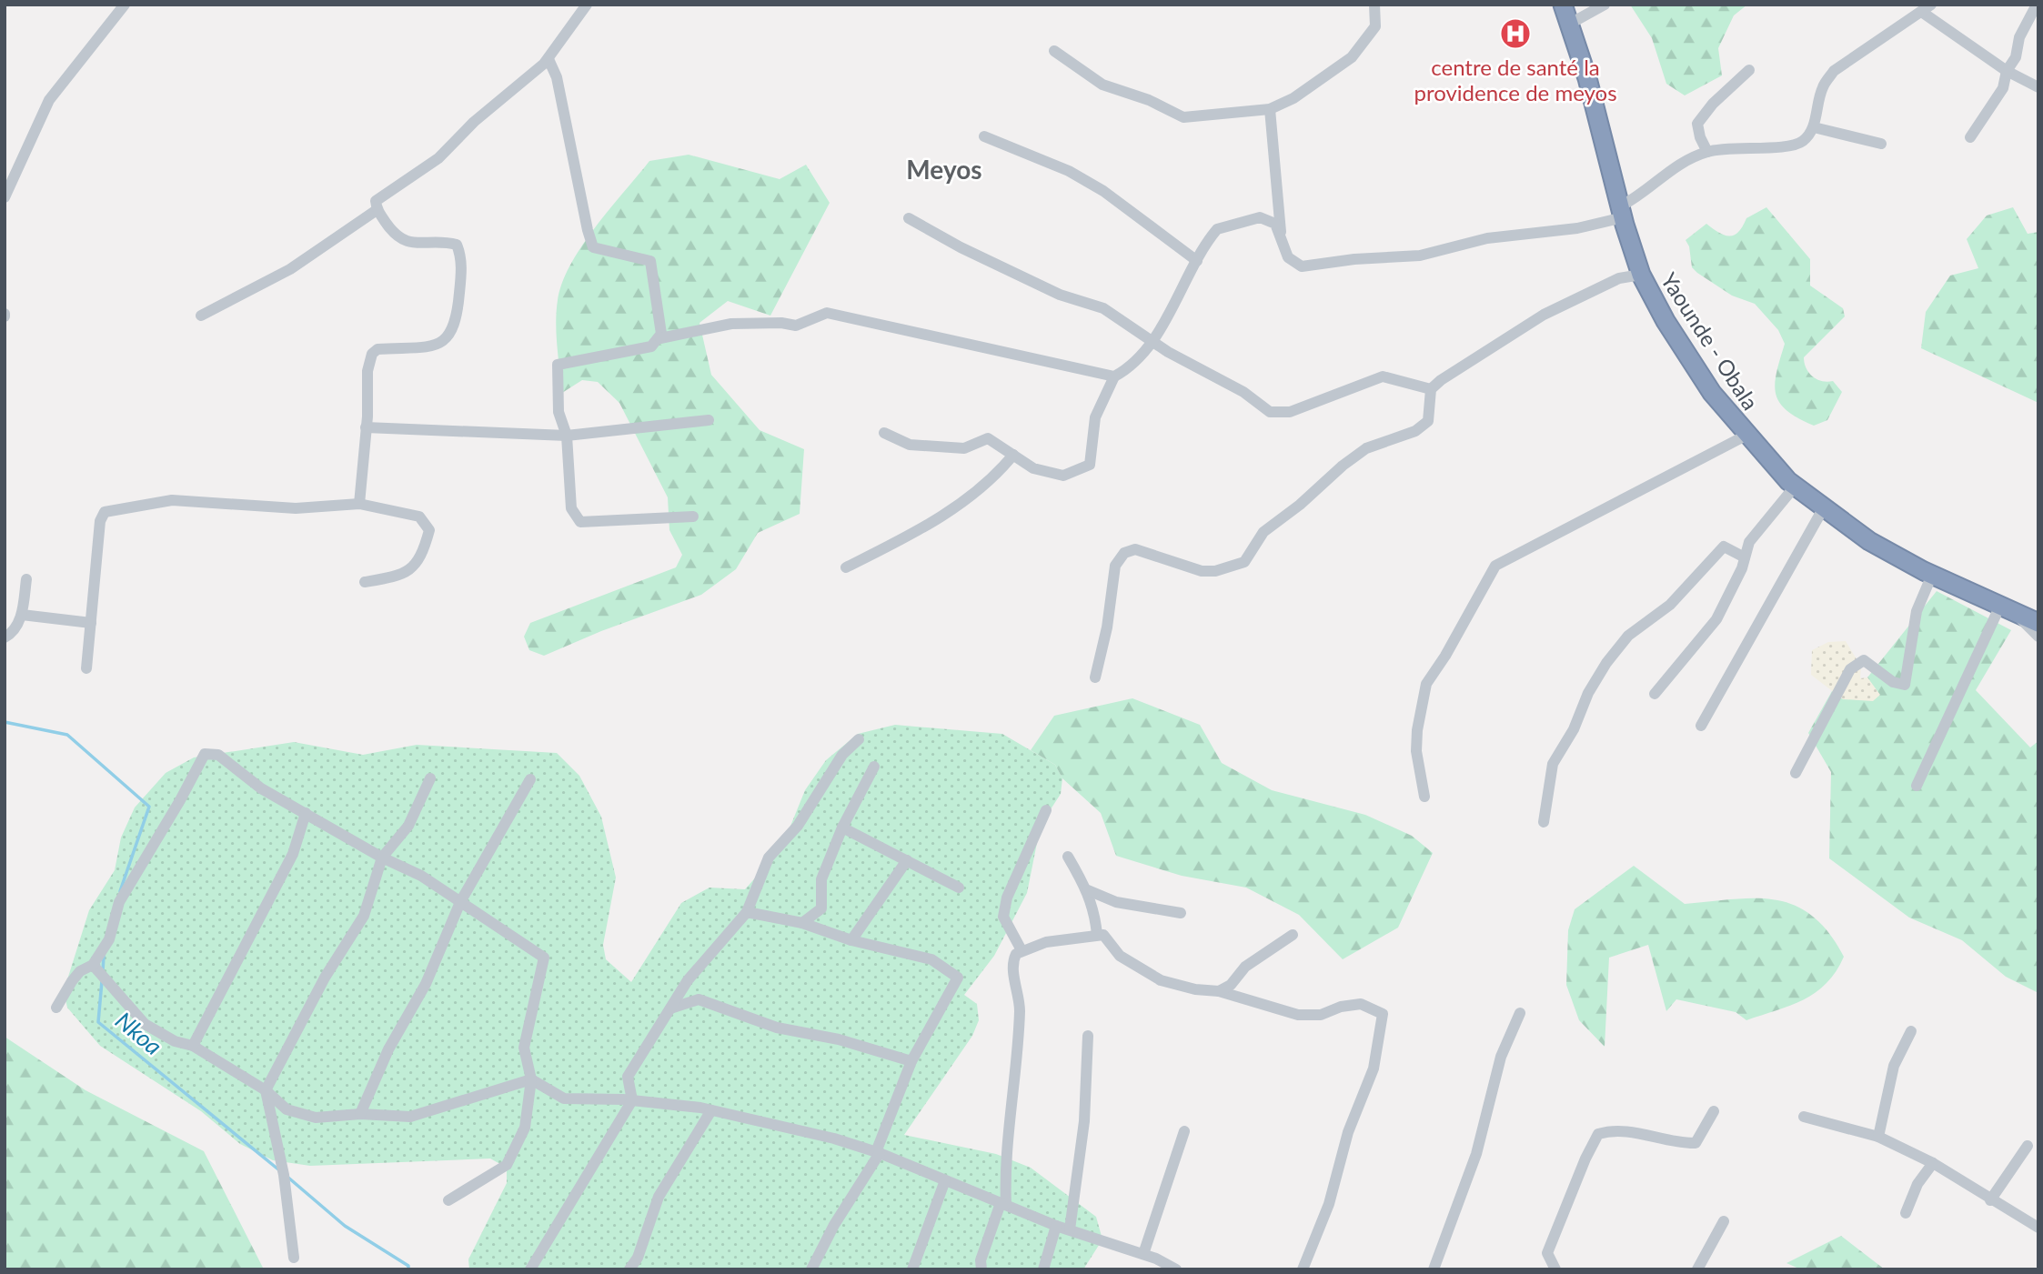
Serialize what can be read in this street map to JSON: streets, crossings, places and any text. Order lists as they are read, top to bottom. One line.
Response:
{"streets":{"highway":["Yaounde - Obala"]},"districts":["Meyos"],"water":["Nkoa"],"places":{"hospital":["centre de santé la providence de meyos"]}}
